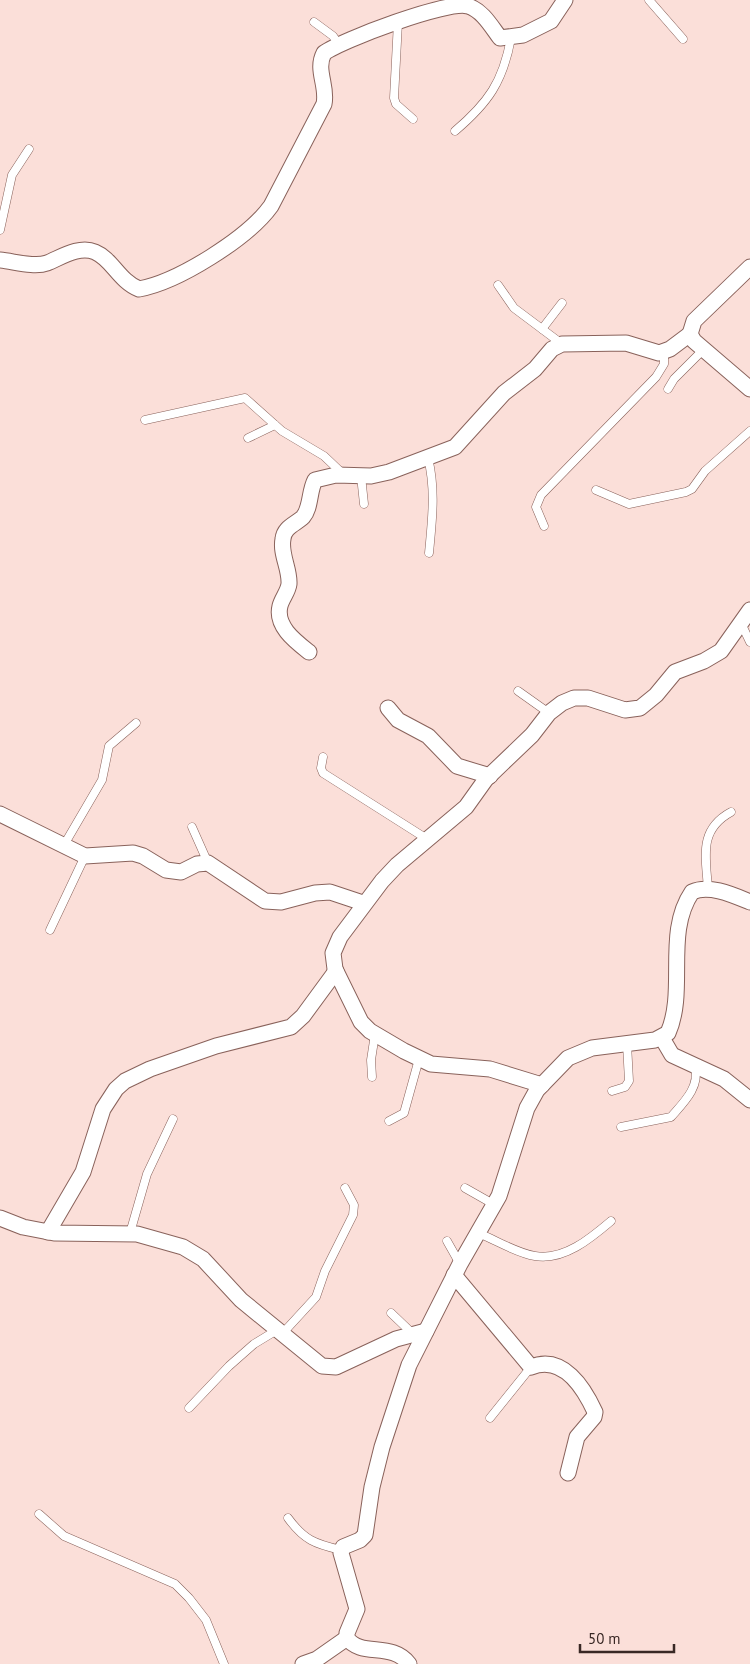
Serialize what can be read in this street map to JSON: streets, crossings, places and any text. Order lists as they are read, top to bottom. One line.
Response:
{"scale_bar":"50 m"}
